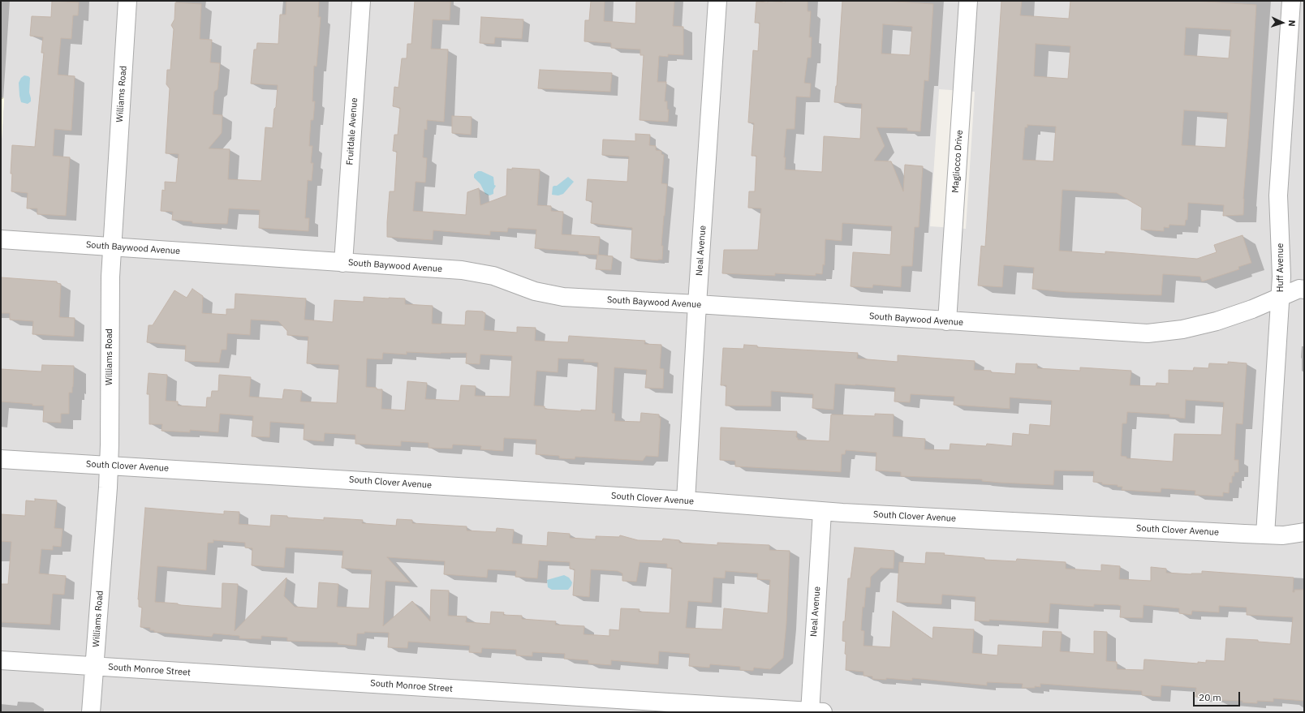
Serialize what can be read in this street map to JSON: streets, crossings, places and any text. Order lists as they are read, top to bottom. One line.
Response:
{"streets":{"street":["Williams Road","Fruitdale Avenue","Magliocco Drive","South Baywood Avenue","Neal Avenue","Huff Avenue","South Clover Avenue","South Monroe Street"]},"crossings":[["Williams Road","South Baywood Avenue"],["Williams Road","South Clover Avenue"],["Williams Road","South Monroe Street"],["Fruitdale Avenue","South Baywood Avenue"],["Magliocco Drive","South Baywood Avenue"],["South Baywood Avenue","Neal Avenue"],["South Baywood Avenue","Huff Avenue"],["Neal Avenue","South Clover Avenue"],["Neal Avenue","South Monroe Street"],["Huff Avenue","South Clover Avenue"]],"scale_bar":"20 m","north":"right"}
